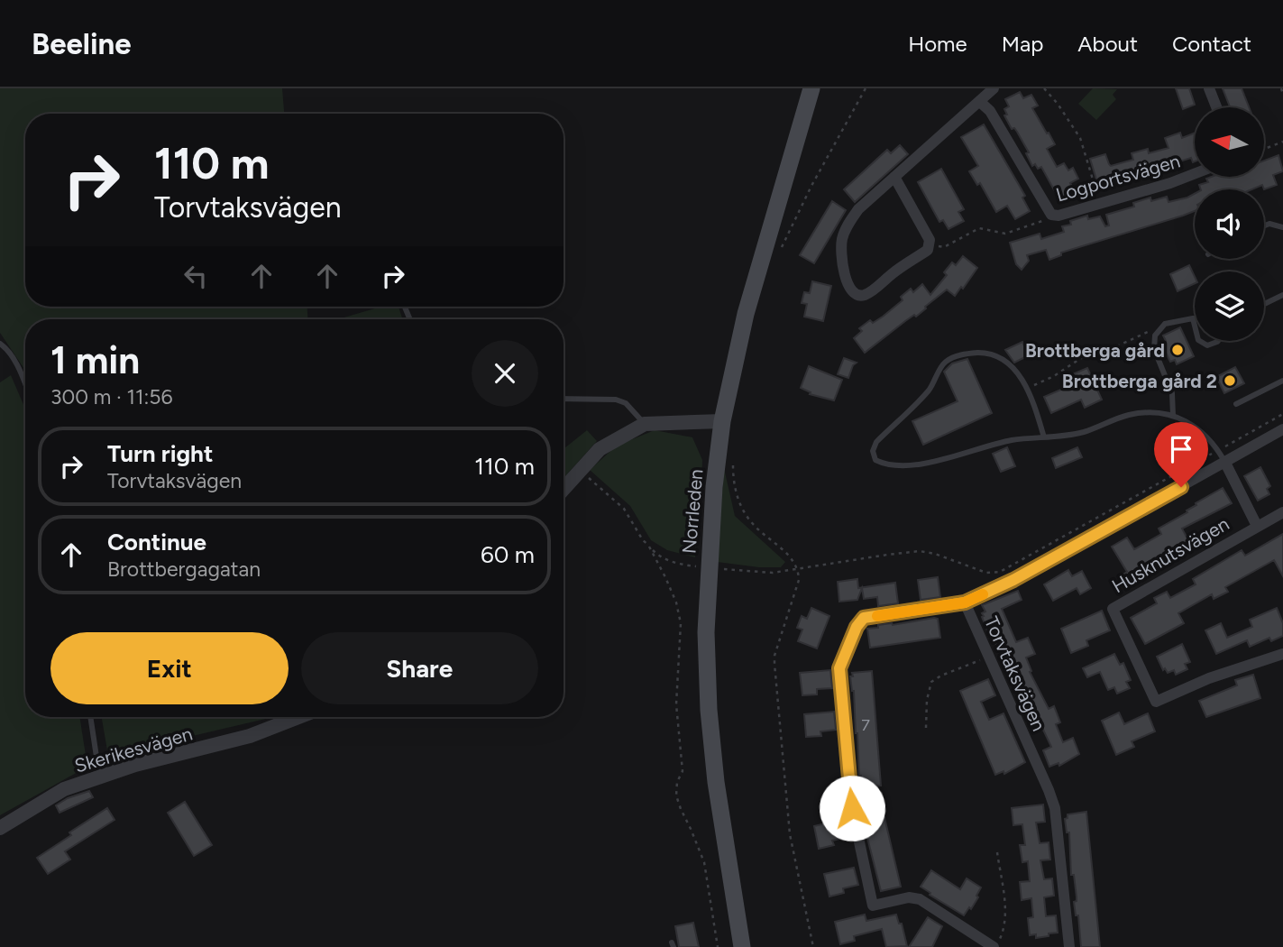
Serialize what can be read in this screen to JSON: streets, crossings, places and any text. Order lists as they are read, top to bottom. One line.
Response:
{"streets":{"main road":["Norrleden"],"street":["Logportsvägen","Husknutsvägen","Torvtaksvägen","Skerikesvägen"]},"places":["Brottberga gård","Brottberga gård 2"],"house_numbers":["7"],"north":"left","page":{"header":"Beeline","nav":["Home","Map","About","Contact"],"turn":["110 m","Torvtaksvägen"],"heading":["1 min","300 m · 11:56"],"list":[{"name":"Turn right","note":"Torvtaksvägen","value":"110 m"},{"name":"Continue","note":"Brottbergagatan","value":"60 m"}],"buttons":["Exit","Share"]}}
